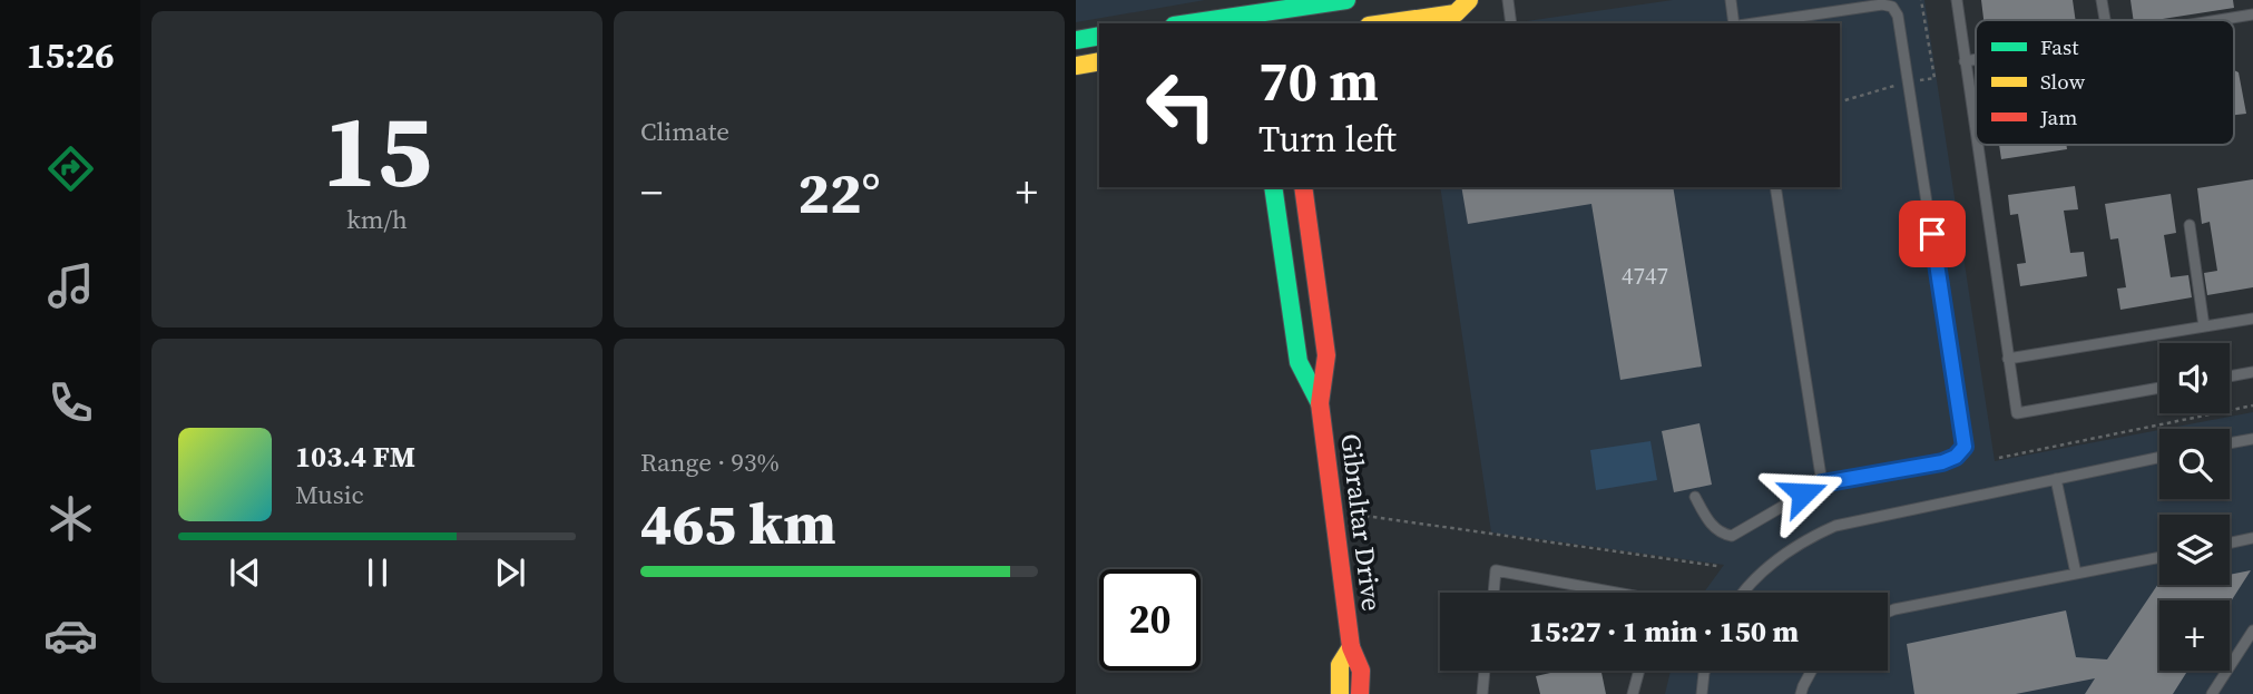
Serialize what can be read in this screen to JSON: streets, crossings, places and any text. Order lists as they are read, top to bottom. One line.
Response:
{"streets":{"street":["Gibraltar Drive"]},"house_numbers":["4747"],"legend":["Fast","Slow","Jam"],"page":{"tabs":"15:26","tile":[["15","km/h"],"Climate",["Range · 93%","465 km"]],"turn":["70 m","Turn left"],"heat":["−","22°","+"],"map_buttons":"+","song":["103.4 FM","Music"],"limit":"20","trip":"15:27 · 1 min · 150 m"}}
